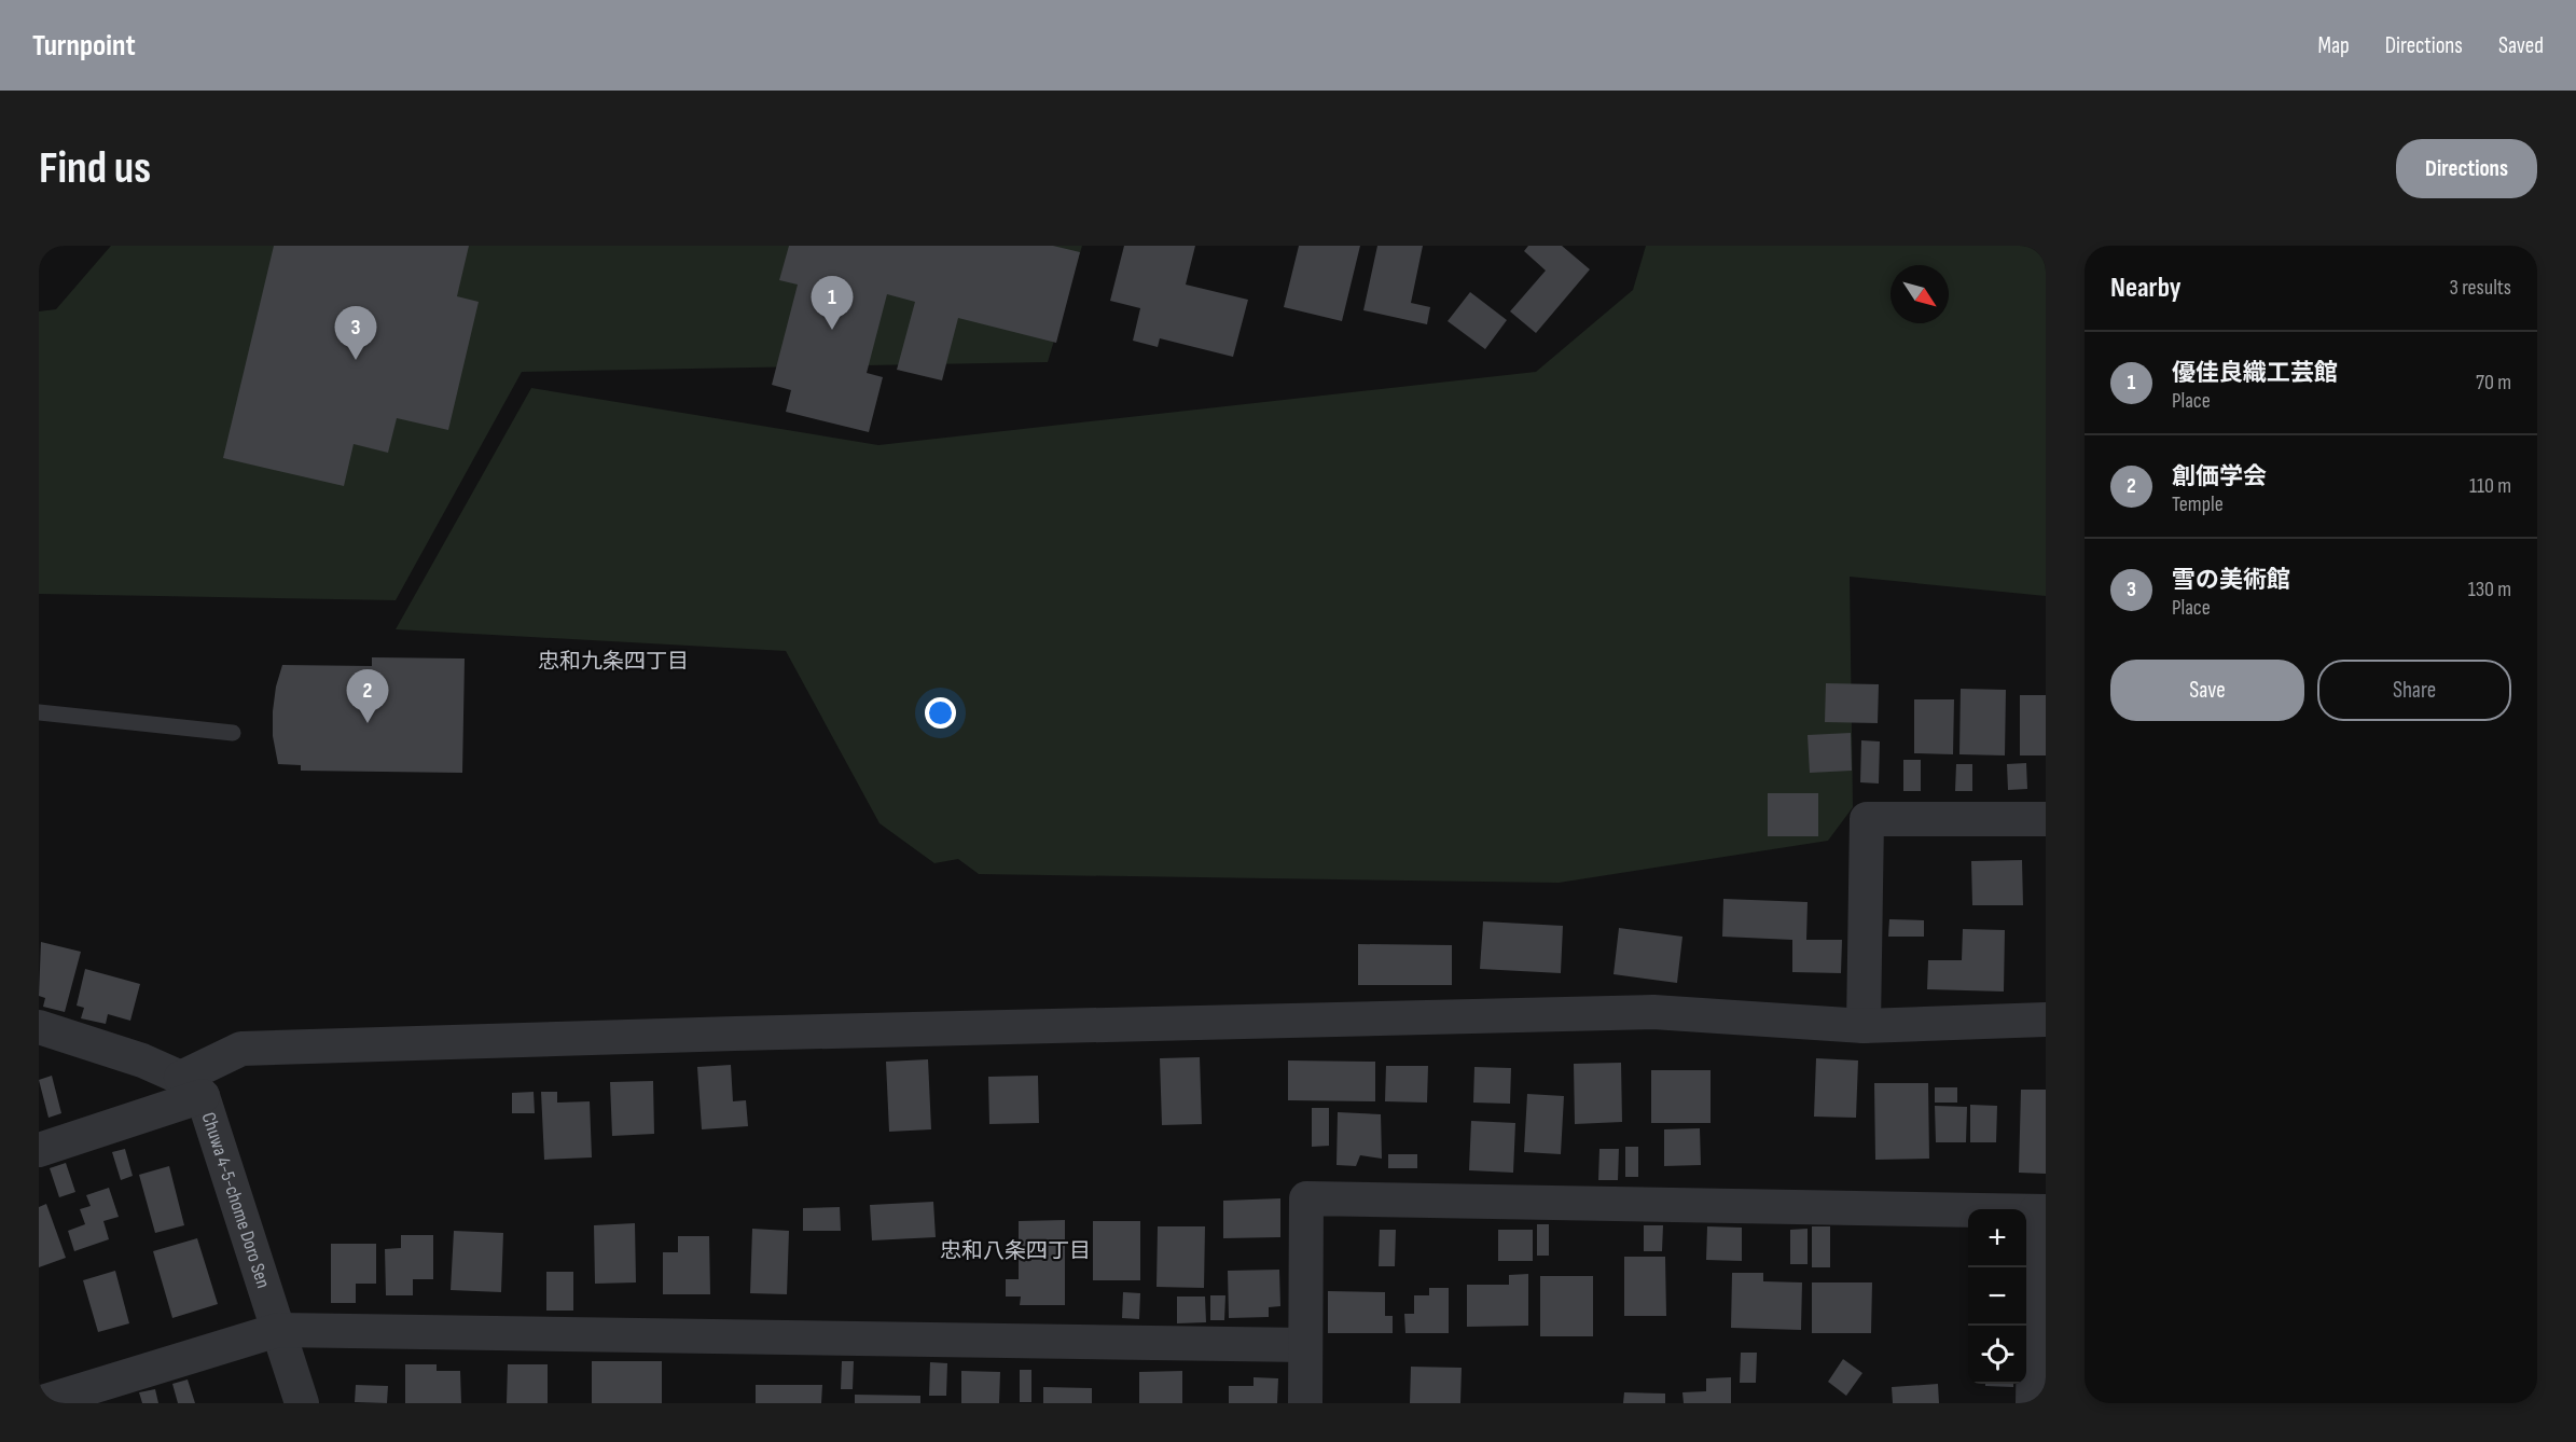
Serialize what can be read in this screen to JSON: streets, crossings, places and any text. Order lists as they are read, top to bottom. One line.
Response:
{"streets":{"street":["Chuwa 4-5-chome Doro Sen"]},"districts":["忠和九条四丁目","忠和八条四丁目"],"north":"bottom right","page":{"header":"Turnpoint","nav":["Map","Directions","Saved"],"buttons":["Directions",["Save","Share"]],"title":"Find us","heading":["Nearby","3 results"],"pins":["1","3","2"],"list":[{"mark":"1","name":"優佳良織工芸館","note":"Place","value":"70 m"},{"mark":"2","name":"創価学会","note":"Temple","value":"110 m"},{"mark":"3","name":"雪の美術館","note":"Place","value":"130 m"}],"map_buttons":["+","−"]}}
